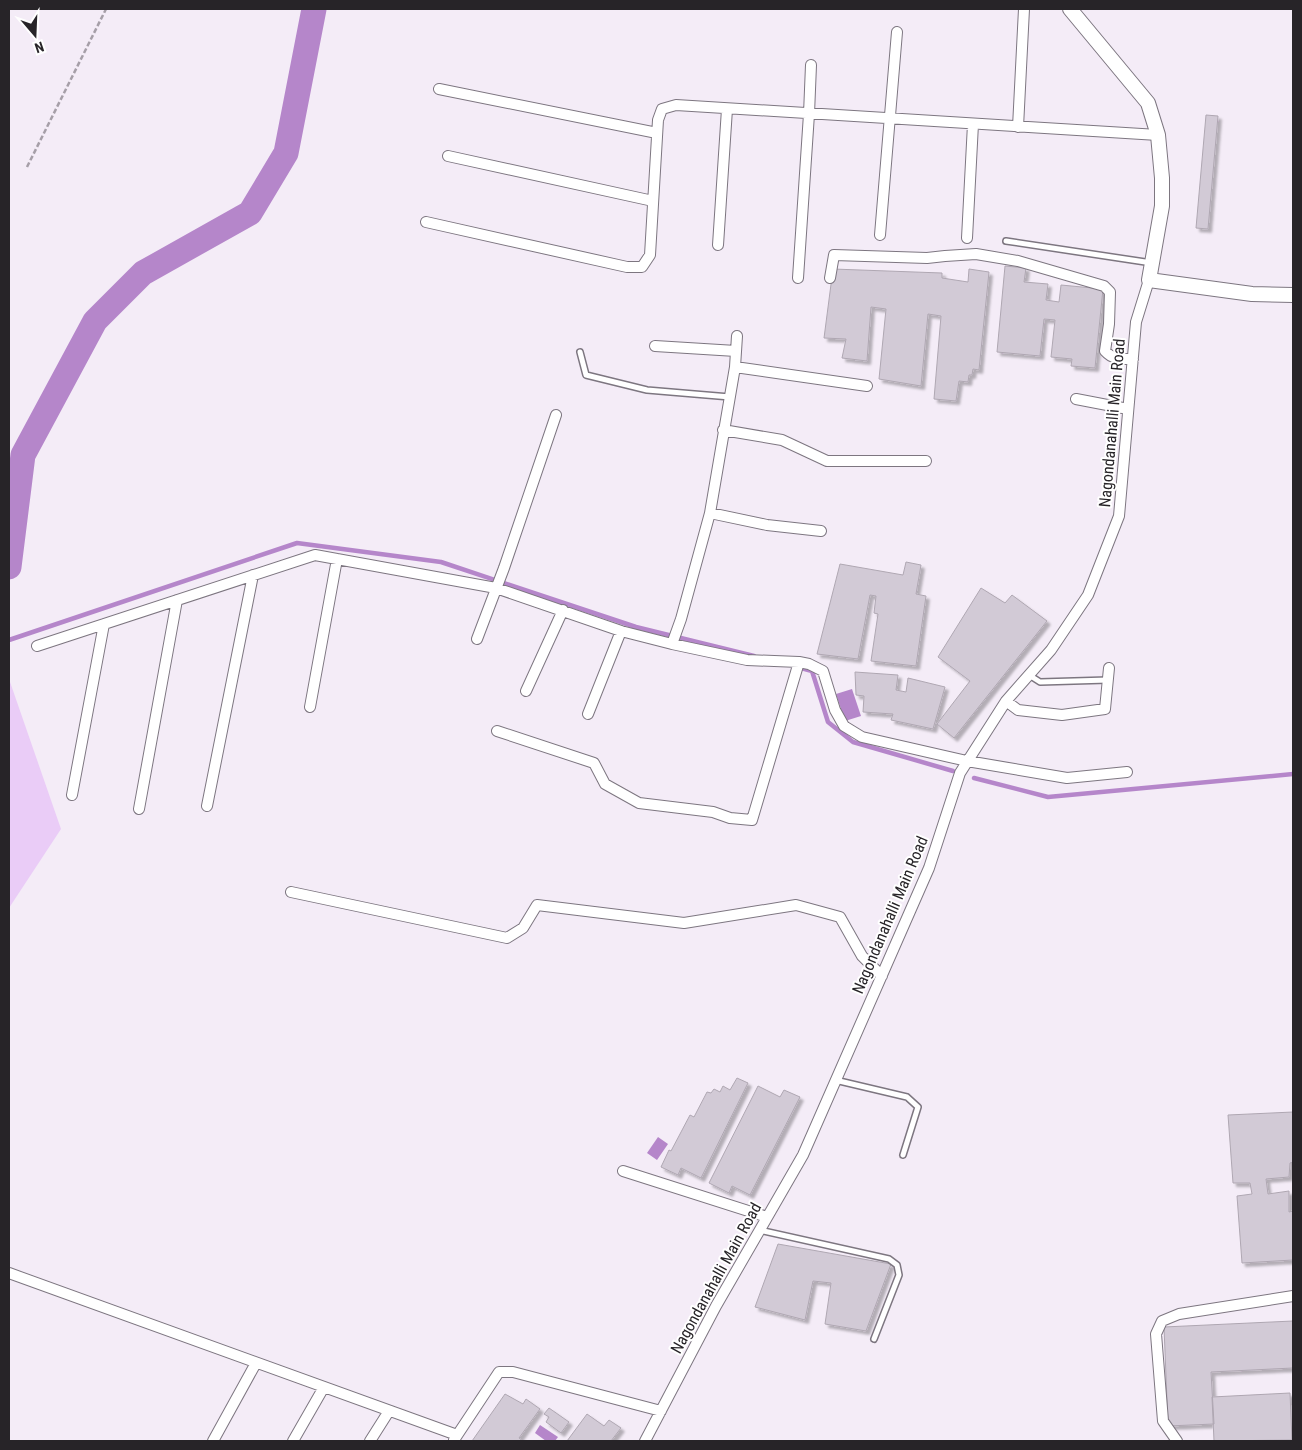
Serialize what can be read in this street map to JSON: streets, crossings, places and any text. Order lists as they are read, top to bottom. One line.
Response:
{"streets":{"street":["Nagondanahalli Main Road"]},"north":"bottom"}
